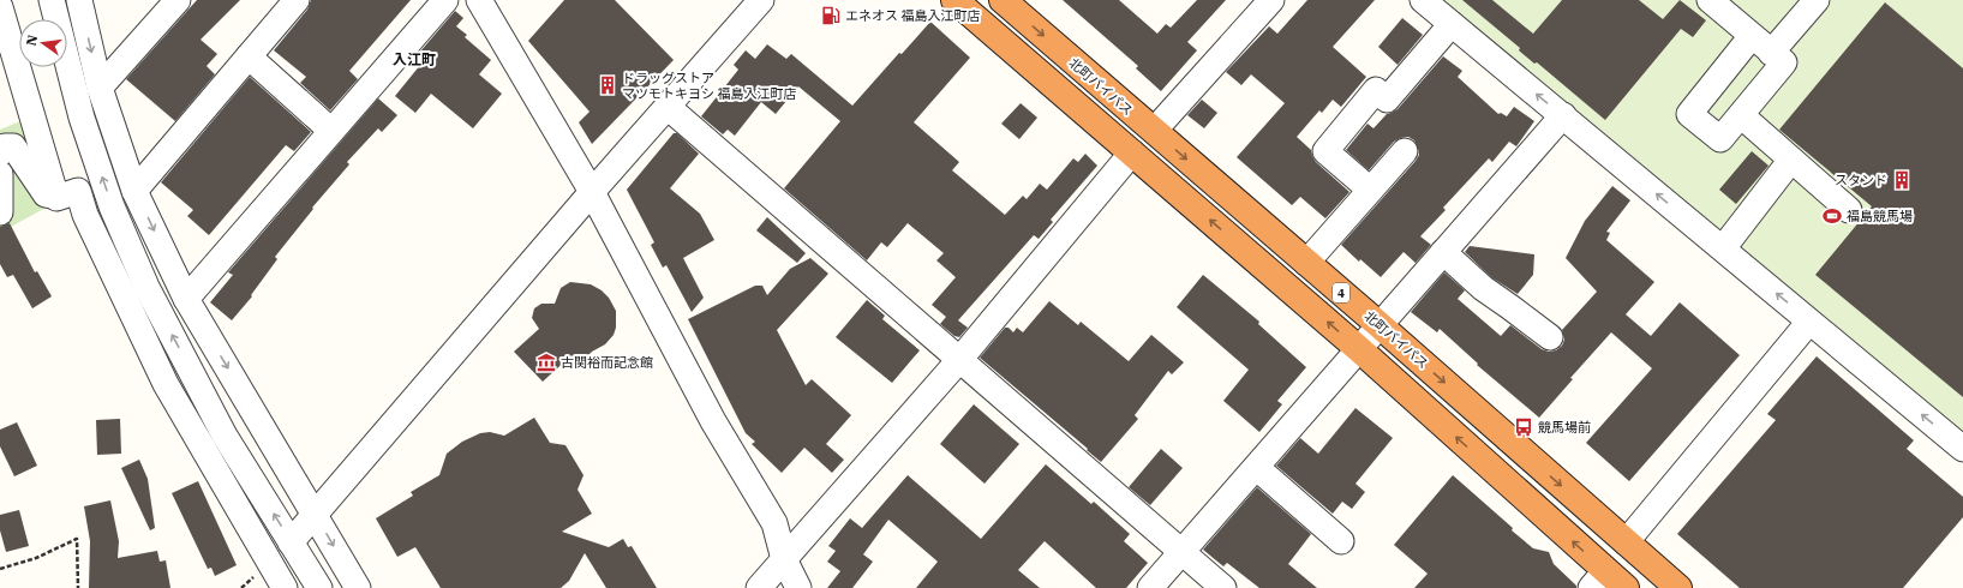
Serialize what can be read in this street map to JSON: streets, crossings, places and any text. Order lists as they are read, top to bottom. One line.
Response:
{"streets":{"highway":["北町バイパス","4"]},"districts":["入江町"],"places":{"fuel station":["エネオス 福島入江町店"],"building":["ドラッグストア マツモトキヨシ 福島入江町店","スタンド"],"sports":["福島競馬場"],"museum":["古関裕而記念館"],"bus stop":["競馬場前"]},"north":"left"}
